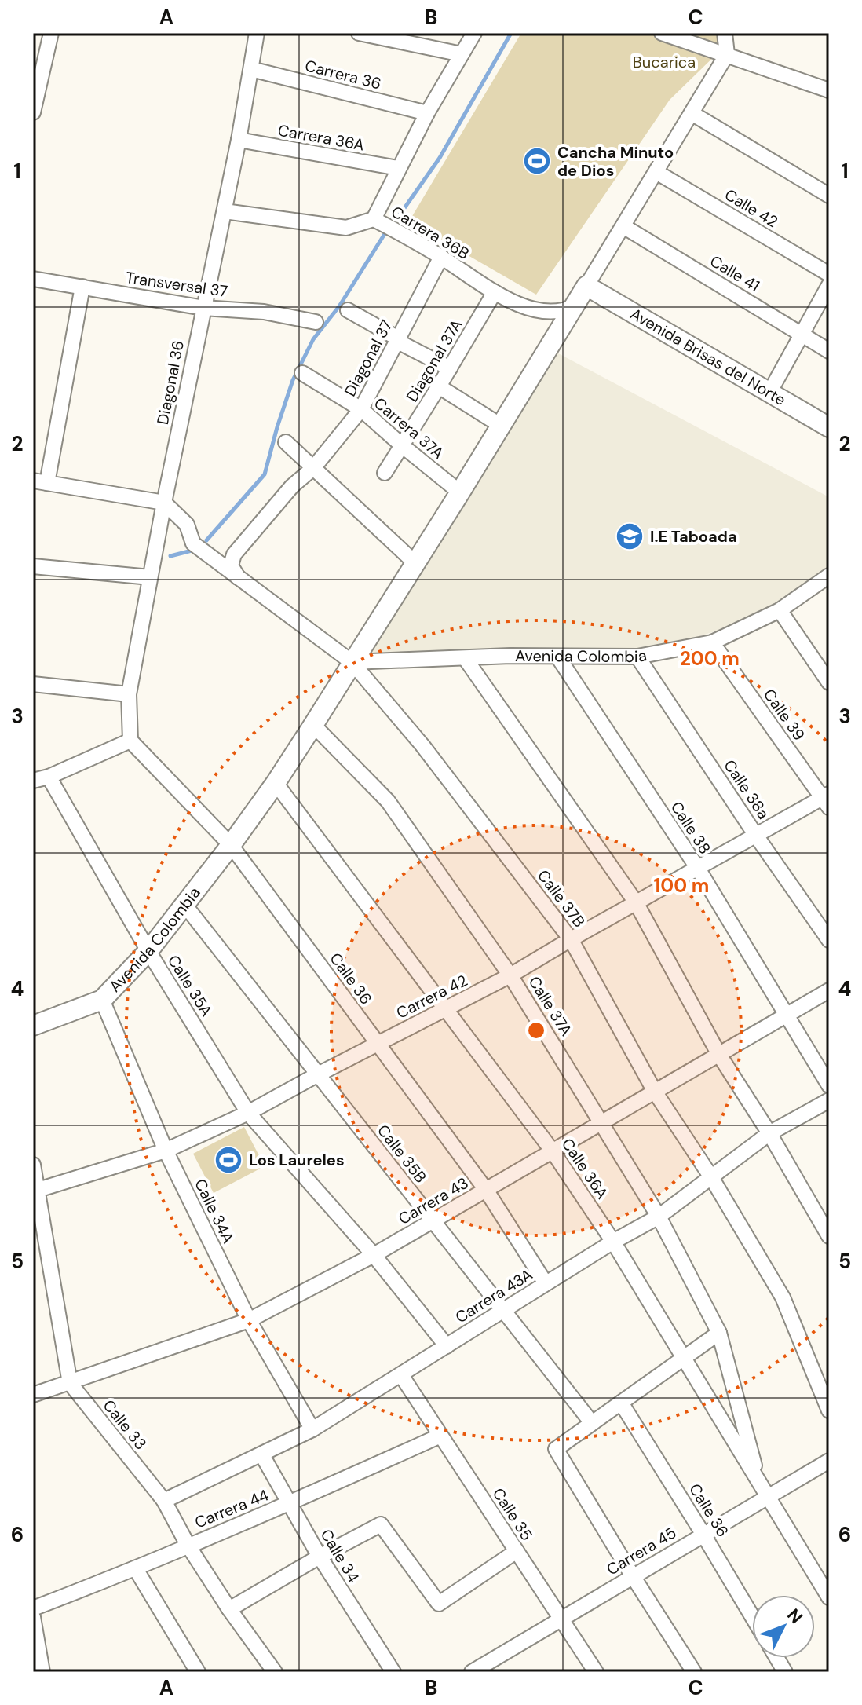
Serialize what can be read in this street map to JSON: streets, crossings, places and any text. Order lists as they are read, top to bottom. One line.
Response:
{"streets":{"street":["Carrera 36","Carrera 36A","Calle 42","Carrera 36B","Calle 41","Transversal 37","Avenida Brisas del Norte","Diagonal 37","Diagonal 37A","Diagonal 36","Carrera 37A","Avenida Colombia","Calle 39","Calle 38a","Calle 38","Calle 37B","Calle 36","Calle 35A","Carrera 42","Calle 37A","Calle 35B","Calle 36A","Carrera 43","Calle 34A","Carrera 43A","Calle 33","Carrera 44","Calle 35","Carrera 45","Calle 34"]},"crossings":[["Carrera 36","Diagonal 36"],["Carrera 36A","Diagonal 36"],["Carrera 36B","Diagonal 37"],["Carrera 36B","Diagonal 37A"],["Carrera 36B","Diagonal 36"],["Carrera 36B","Avenida Colombia"],["Transversal 37","Diagonal 36"],["Avenida Brisas del Norte","Avenida Colombia"],["Diagonal 37","Carrera 37A"],["Diagonal 37A","Carrera 37A"],["Diagonal 36","Calle 37B"],["Diagonal 36","Calle 36"],["Carrera 37A","Avenida Colombia"],["Avenida Colombia","Calle 39"],["Avenida Colombia","Calle 38a"],["Avenida Colombia","Calle 38"],["Avenida Colombia","Calle 37B"],["Avenida Colombia","Calle 36"],["Avenida Colombia","Calle 35A"],["Avenida Colombia","Calle 37A"],["Avenida Colombia","Calle 35B"],["Avenida Colombia","Calle 36A"],["Avenida Colombia","Calle 34A"],["Calle 39","Carrera 42"],["Calle 38a","Carrera 42"],["Calle 38","Carrera 42"],["Calle 38","Carrera 43"],["Calle 37B","Carrera 42"],["Calle 37B","Carrera 43"],["Calle 37B","Carrera 43A"],["Calle 36","Carrera 42"],["Calle 36","Carrera 43"],["Calle 36","Carrera 43A"],["Calle 36","Carrera 45"],["Calle 35A","Carrera 42"],["Calle 35A","Carrera 43"],["Calle 35A","Carrera 43A"],["Carrera 42","Calle 37A"],["Carrera 42","Calle 35B"],["Carrera 42","Calle 36A"],["Carrera 42","Calle 34A"],["Carrera 42","Calle 33"],["Calle 37A","Calle 36A"],["Calle 37A","Carrera 43"],["Calle 37A","Carrera 43A"],["Calle 35B","Carrera 43"],["Calle 35B","Carrera 43A"],["Calle 36A","Carrera 43"],["Calle 36A","Carrera 43A"],["Calle 36A","Carrera 45"],["Carrera 43","Calle 34A"],["Carrera 43","Calle 33"],["Calle 34A","Carrera 43A"],["Carrera 43A","Calle 33"],["Carrera 43A","Calle 35"],["Carrera 43A","Calle 34"],["Calle 33","Carrera 44"],["Carrera 44","Calle 35"],["Carrera 44","Calle 34"],["Calle 35","Carrera 45"]],"parks":["Bucarica"],"places":{"sports":["Cancha Minuto de Dios","Los Laureles"],"school or university":["I.E Taboada"]},"north":"top right","grid":{"columns":["A","B","C"],"rows":["1","2","3","4","5","6"]},"rings":["200 m","100 m"]}
